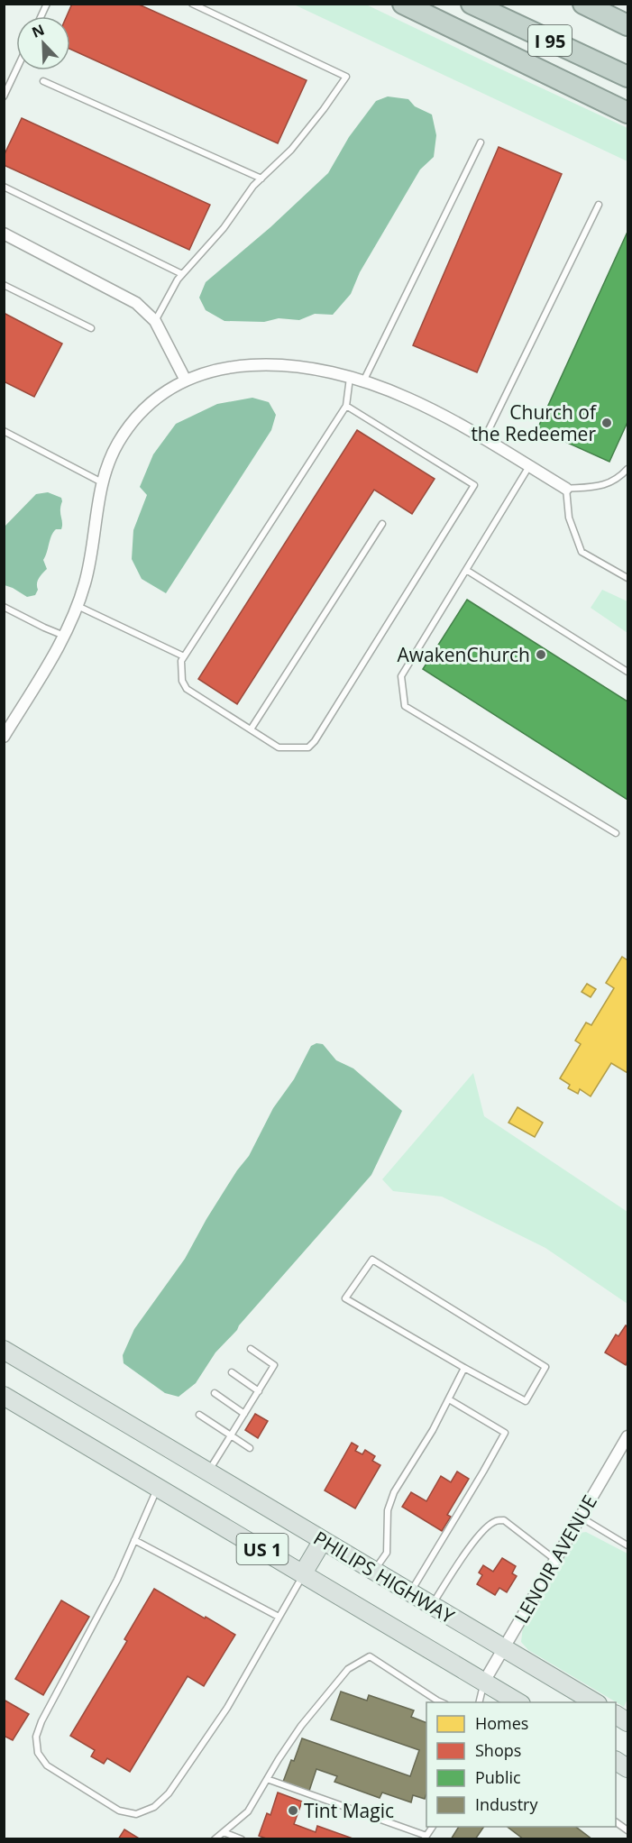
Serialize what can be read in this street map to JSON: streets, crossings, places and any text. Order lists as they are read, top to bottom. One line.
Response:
{"streets":{"highway":["I 95"],"main road":["US 1","PHILIPS HIGHWAY"],"street":["LENOIR AVENUE"]},"crossings":[["LENOIR AVENUE","PHILIPS HIGHWAY"]],"places":["Church of the Redeemer","AwakenChurch","Tint Magic"],"legend":["Homes","Shops","Public","Industry"],"north":"top left"}
